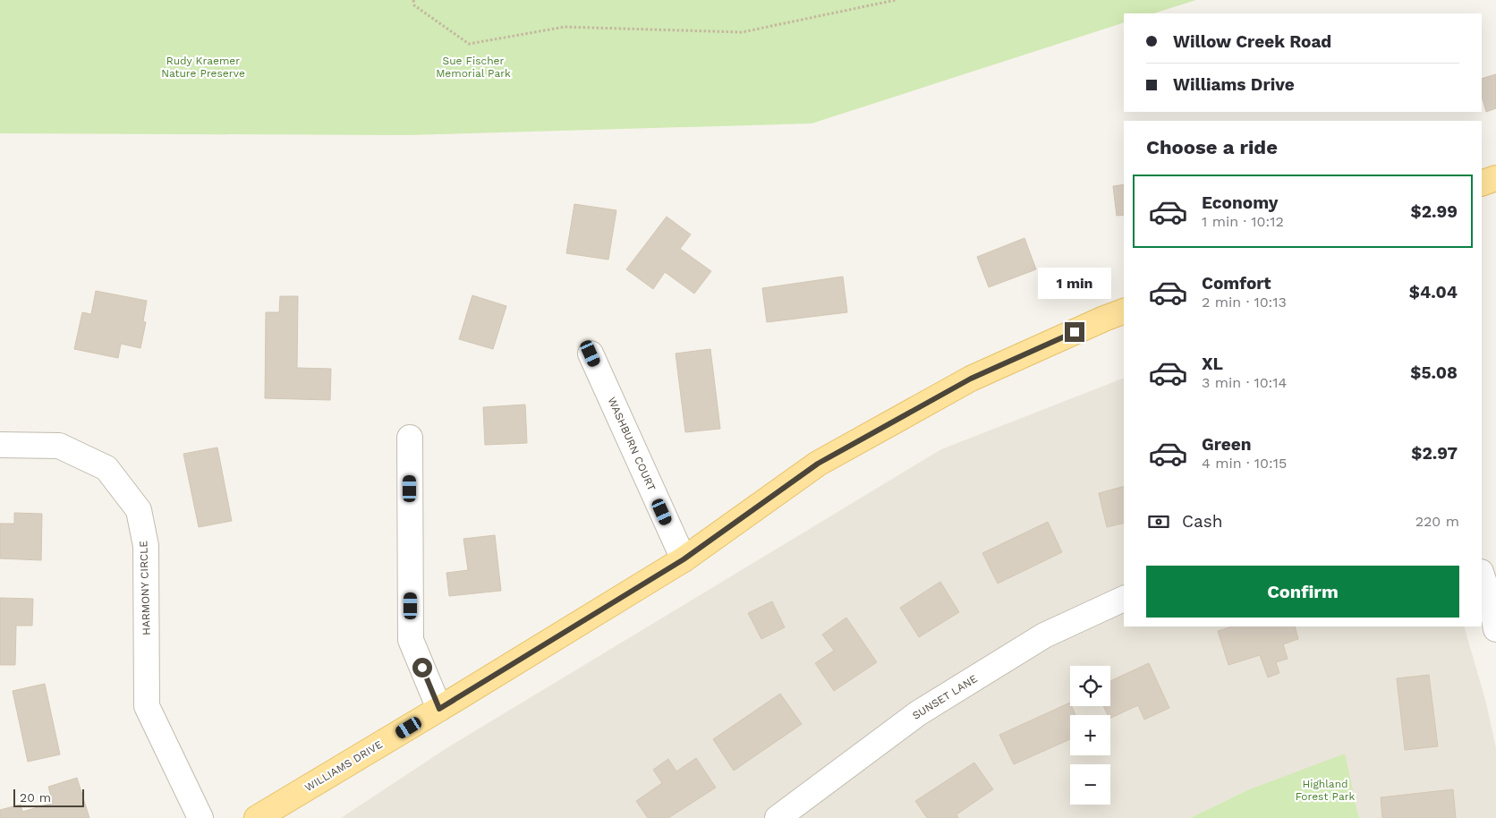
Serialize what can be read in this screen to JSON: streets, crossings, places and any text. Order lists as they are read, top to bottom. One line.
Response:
{"streets":{"main road":["WILLIAMS DRIVE"],"street":["WASHBURN COURT","HARMONY CIRCLE","SUNSET LANE"]},"crossings":[["WASHBURN COURT","WILLIAMS DRIVE"]],"parks":["Rudy Kraemer Nature Preserve","Sue Fischer Memorial Park","Highland Forest Park"],"scale_bar":"20 m","page":{"banner":["Willow Creek Road","Williams Drive"],"heading":"Choose a ride","list":[{"name":"Economy","note":"1 min · 10:12","value":"$2.99"},{"name":"Comfort","note":"2 min · 10:13","value":"$4.04"},{"name":"XL","note":"3 min · 10:14","value":"$5.08"},{"name":"Green","note":"4 min · 10:15","value":"$2.97"}],"bubble":"1 min","pay":["Cash","220 m"],"buttons":"Confirm","map_buttons":["+","−"],"scale":"20 m"}}
